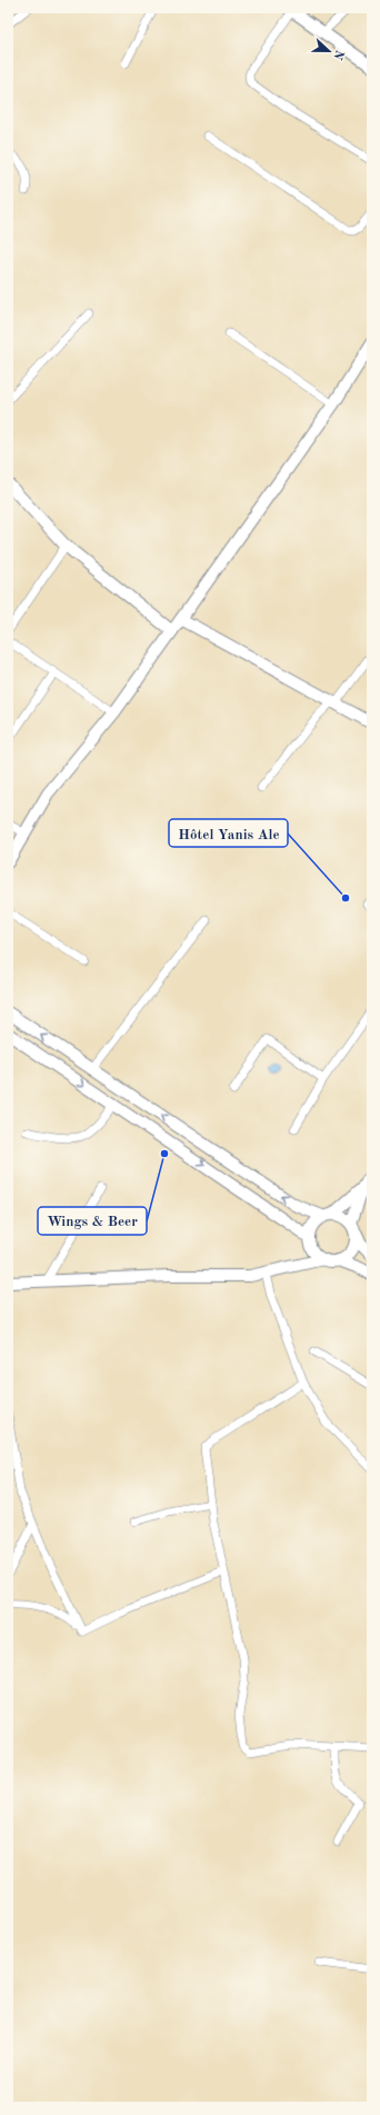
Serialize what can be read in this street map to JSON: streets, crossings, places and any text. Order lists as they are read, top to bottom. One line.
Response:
{"places":["Hôtel Yanis Ale","Wings & Beer"],"north":"right"}
